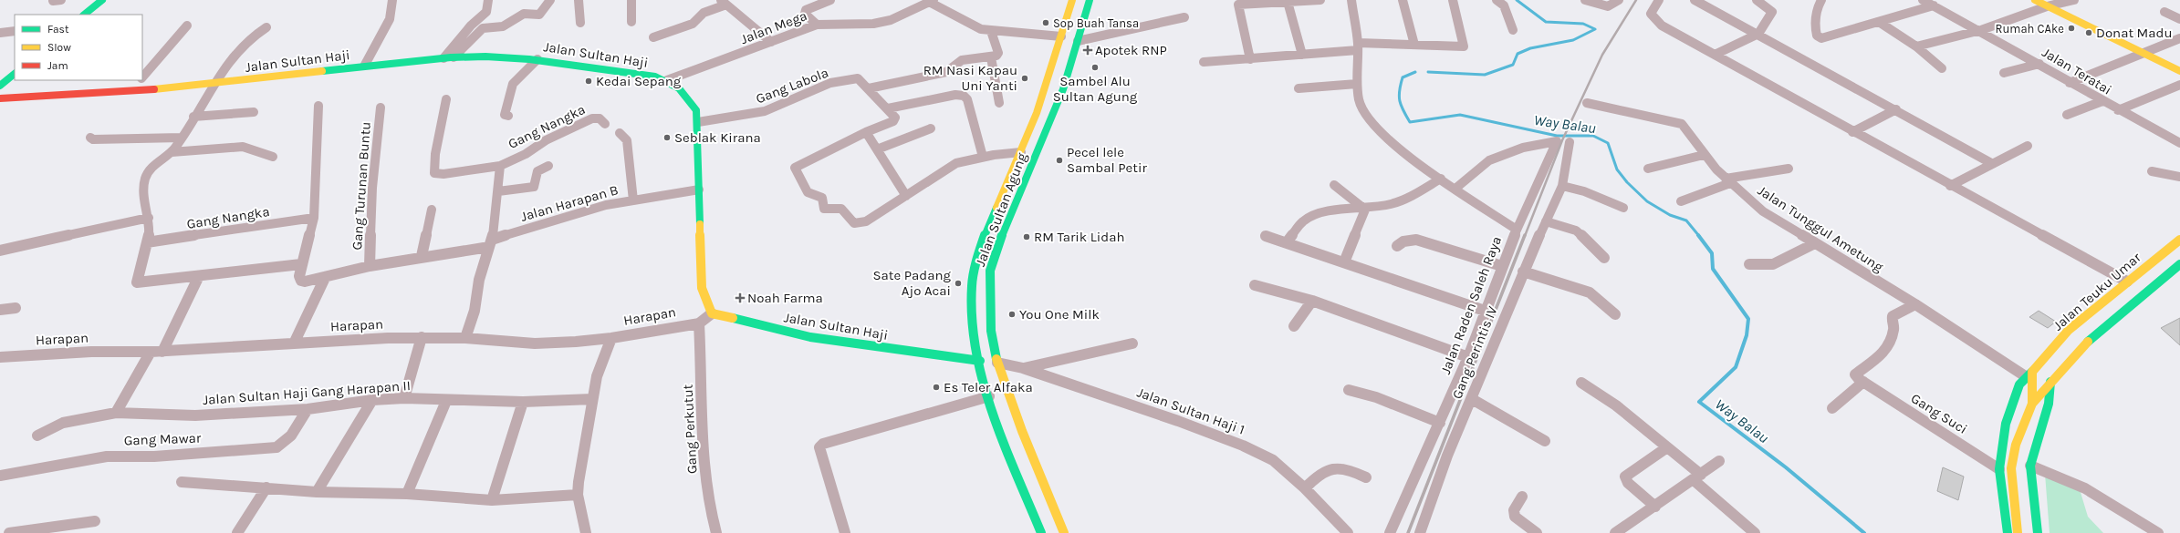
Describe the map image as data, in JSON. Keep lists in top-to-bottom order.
{
  "streets": {
    "main road": ["Jalan Sultan Haji", "Jalan Sultan Agung", "Jalan Teuku Umar"],
    "street": [
      "Jalan Mega",
      "Jalan Teratai",
      "Gang Labola",
      "Gang Nangka",
      "Gang Turunan Buntu",
      "Jalan Harapan B",
      "Jalan Tunggul Ametung",
      "Jalan Raden Saleh Raya",
      "Harapan",
      "Gang Perintis IV",
      "Jalan Sultan Haji Gang Harapan II",
      "Jalan Sultan Haji 1",
      "Gang Suci",
      "Gang Perkutut",
      "Gang Mawar"
    ]
  },
  "crossings": [
    ["Jalan Mega", "Jalan Sultan Haji"],
    ["Jalan Sultan Haji", "Gang Labola"],
    ["Jalan Sultan Haji", "Jalan Harapan B"],
    ["Jalan Sultan Haji", "Jalan Sultan Agung"],
    ["Jalan Sultan Haji", "Harapan"],
    ["Gang Nangka", "Jalan Harapan B"],
    ["Gang Nangka", "Harapan"],
    ["Jalan Sultan Agung", "Jalan Sultan Haji 1"],
    ["Jalan Tunggul Ametung", "Jalan Teuku Umar"],
    ["Jalan Teuku Umar", "Gang Suci"],
    ["Harapan", "Gang Perkutut"],
    ["Jalan Sultan Haji Gang Harapan II", "Gang Mawar"]
  ],
  "water": ["Way Balau"],
  "places": {
    "other": [
      "Sop Buah Tansa",
      "Rumah CAke",
      "Donat Madu",
      "Sambel Alu Sultan Agung",
      "RM Nasi Kapau Uni Yanti",
      "Kedai Sepang",
      "Seblak Kirana",
      "Pecel lele Sambal Petir",
      "RM Tarik Lidah",
      "Sate Padang Ajo Acai",
      "You One Milk",
      "Es Teler Alfaka"
    ],
    "health": ["Apotek RNP", "Noah Farma"]
  },
  "legend": ["Fast", "Slow", "Jam"]
}
